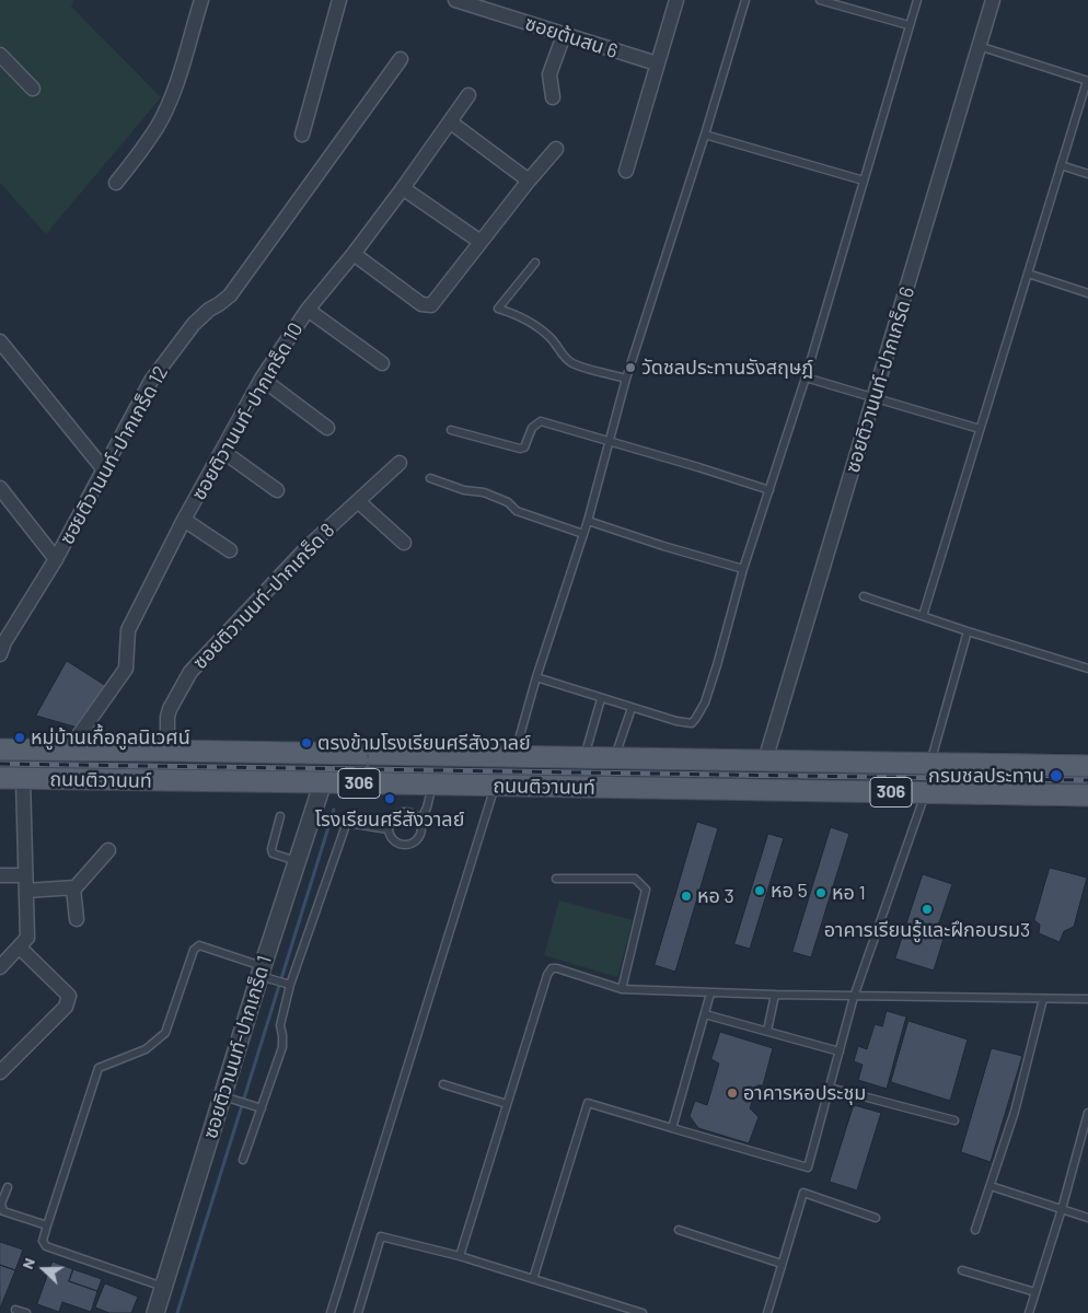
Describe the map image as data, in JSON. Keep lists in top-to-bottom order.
{
  "streets": {
    "main road": ["ถนนติวานนท์", "306"],
    "street": [
      "ซอยต้นสน 6",
      "ซอยติวานนท์-ปากเกร็ด 6",
      "ซอยติวานนท์-ปากเกร็ด 10",
      "ซฮยติวานนท์-ปากเกร็ด 12",
      "ซอยติวานนท์-ปากเกร็ด 8",
      "ซอยติวานนท์-ปากเกร็ด 1"
    ]
  },
  "crossings": [
    ["ซอยติวานนท์-ปากเกร็ด 6", "ถนนติวานนท์"],
    ["ซอยติวานนท์-ปากเกร็ด 10", "ถนนติวานนท์"],
    ["ซอยติวานนท์-ปากเกร็ด 8", "ถนนติวานนท์"],
    ["ถนนติวานนท์", "ซอยติวานนท์-ปากเกร็ด 1"]
  ],
  "places": [
    "วัดชลประทานรังสฤษฎ์",
    "หมู่บ้านเกื้อกูลนิเวศน์",
    "ตรงข้ามโรงเรียนศรีสังวาลย์",
    "กรมชลประทาน",
    "โรงเรียนศรีสังวาลย์",
    "หอ 5",
    "หอ 1",
    "หอ 3",
    "อาคารเรียนรู้และฝึกอบรม3",
    "อาคารหอประชุม"
  ],
  "north": "left"
}
